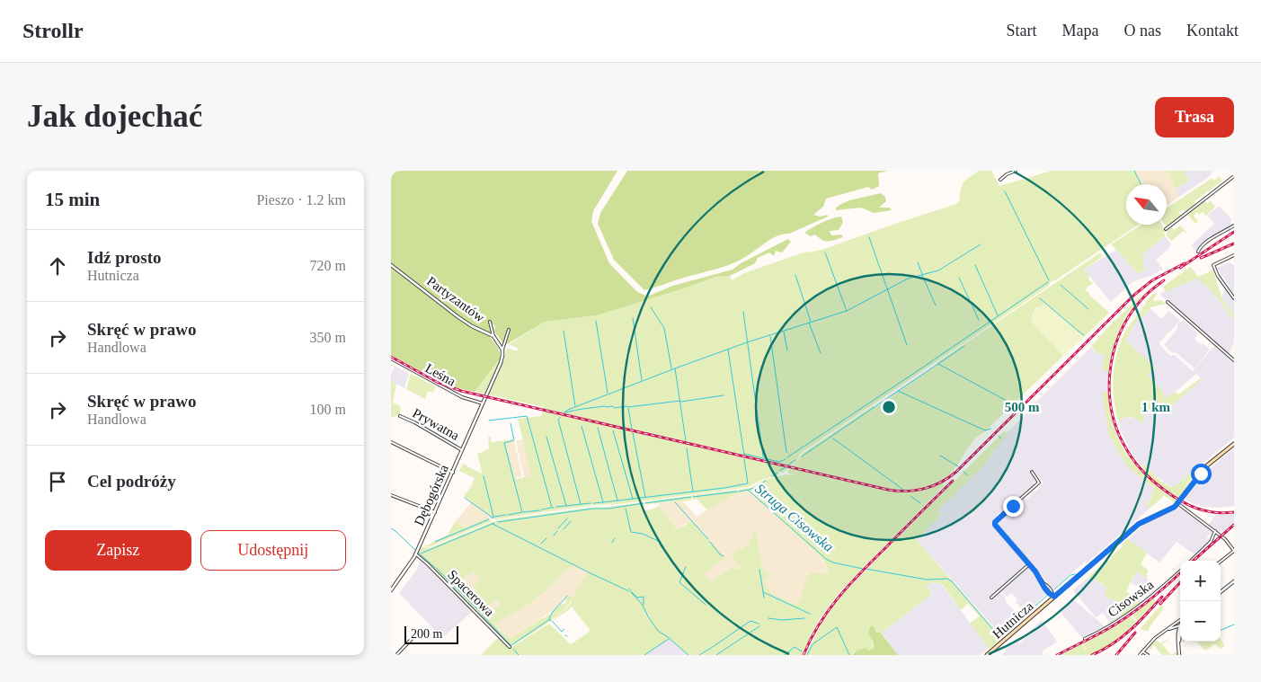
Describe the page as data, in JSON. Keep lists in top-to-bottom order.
{
  "streets": {
    "main road": ["Hutnicza"],
    "street": [
      "Partyzantów",
      "Leśna",
      "Prywatna",
      "Dębogórska",
      "Spacerowa",
      "Cisowska"
    ]
  },
  "crossings": [
    ["Leśna", "Dębogórska"],
    ["Prywatna", "Dębogórska"],
    ["Dębogórska", "Spacerowa"]
  ],
  "water": ["Struga Cisowska"],
  "scale_bar": "200 m",
  "north": "top left",
  "page": {
    "header": "Strollr",
    "nav": [
      "Start",
      "Mapa",
      "O nas",
      "Kontakt"
    ],
    "buttons": [
      "Trasa",
      ["Zapisz", "Udostępnij"]
    ],
    "title": "Jak dojechać",
    "heading": ["15 min", "Pieszo · 1.2 km"],
    "list": [
      ["Idź prosto", "Hutnicza", "720 m"],
      ["Skręć w prawo", "Handlowa", "350 m"],
      ["Skręć w prawo", "Handlowa", "100 m"],
      "Cel podróży"
    ],
    "map_buttons": ["+", "−"],
    "scale": "200 m"
  },
  "rings": ["500 m", "1 km"]
}
